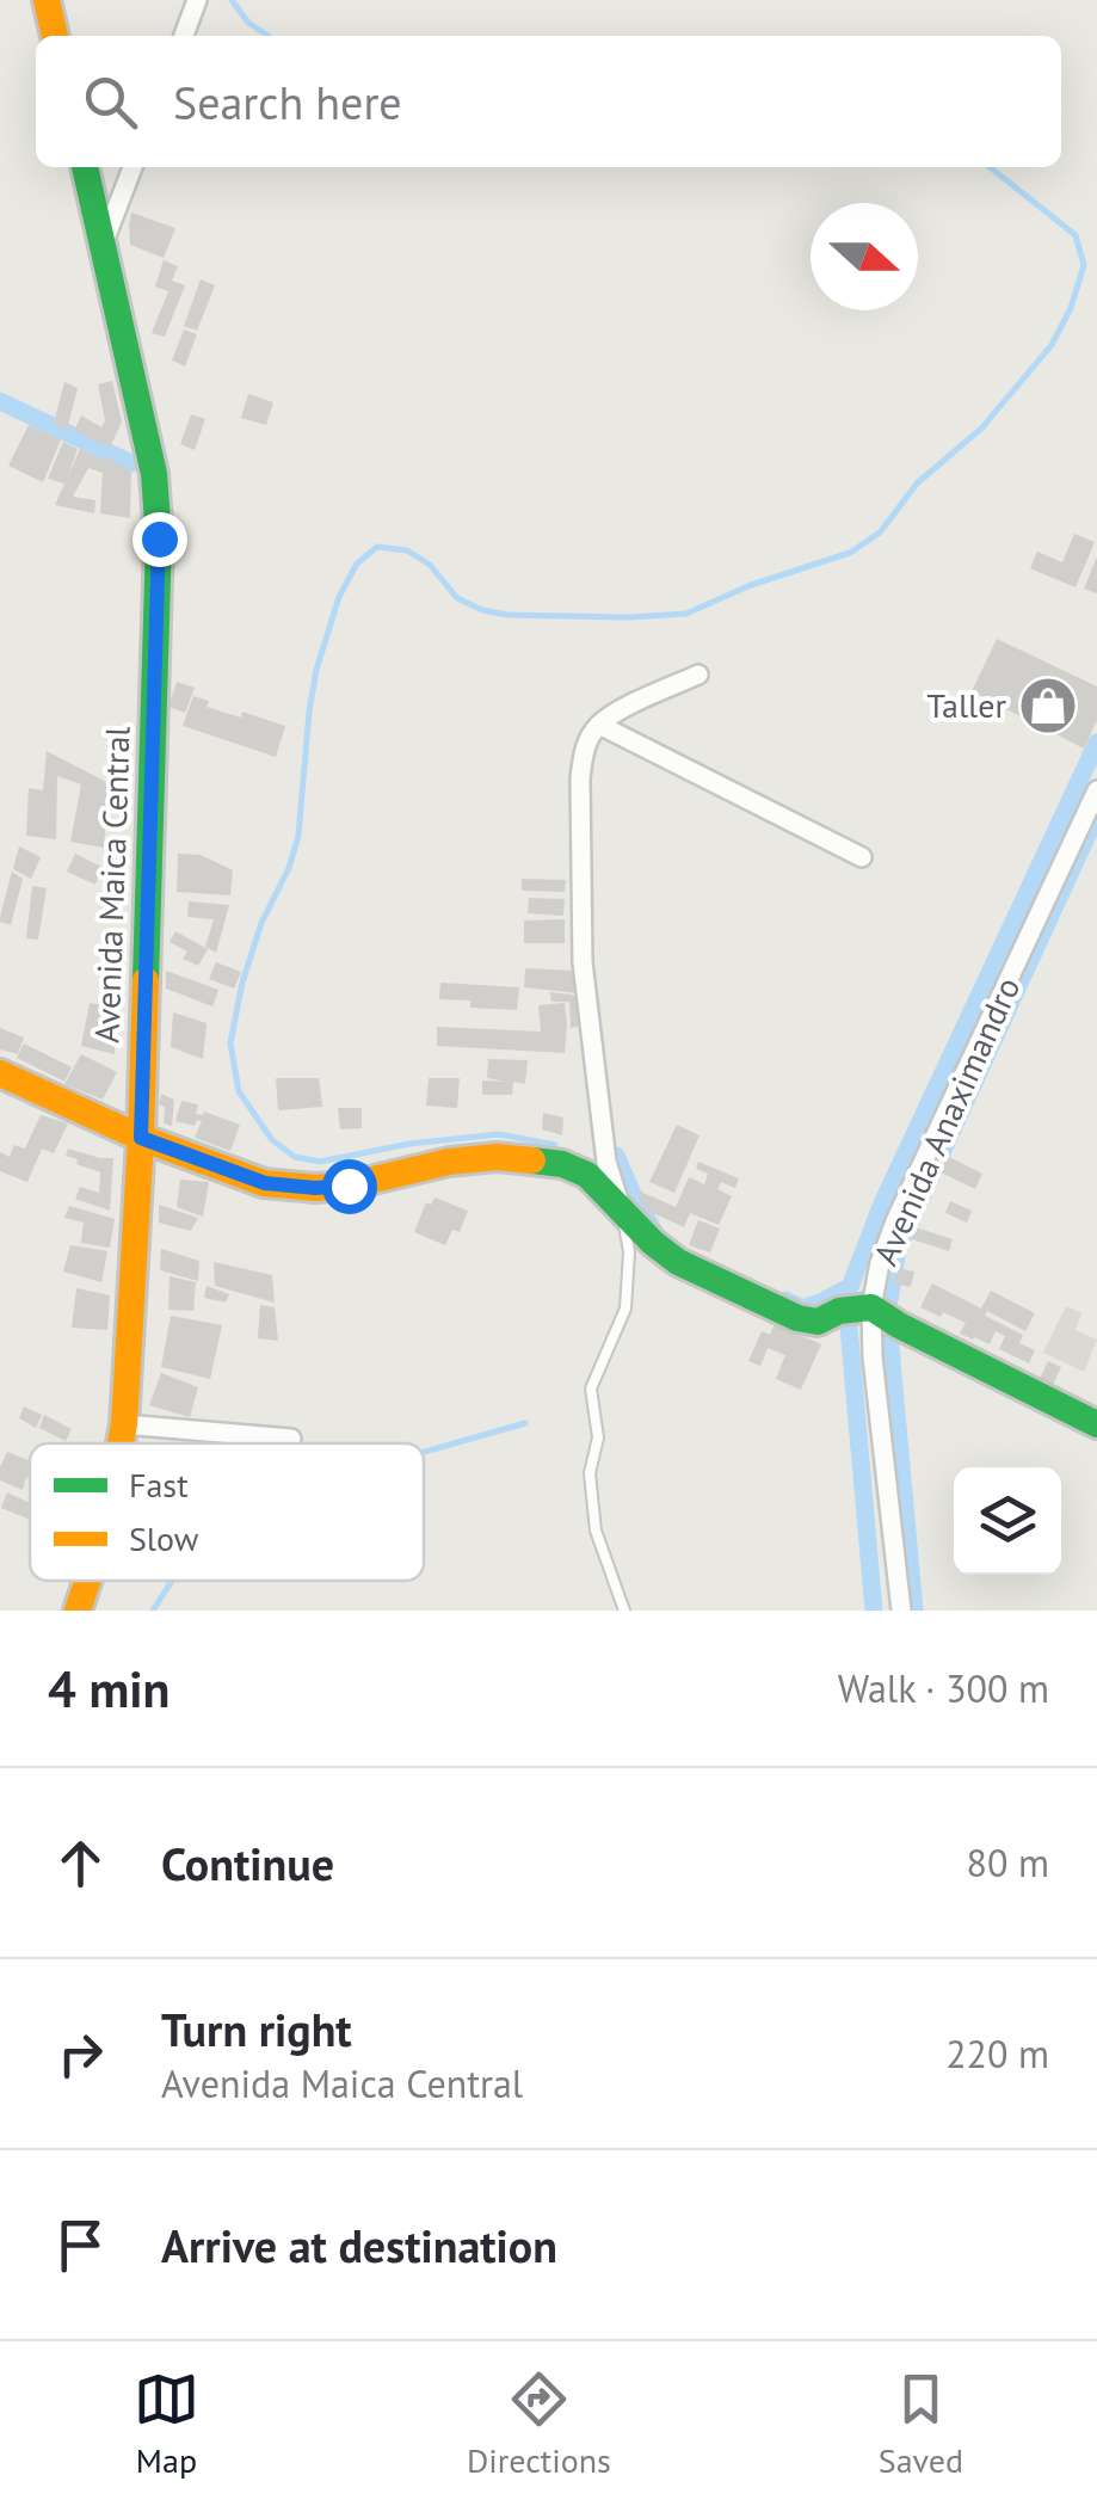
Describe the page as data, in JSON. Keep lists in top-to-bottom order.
{
  "streets": {
    "street": ["Avenida Maica Central", "Avenida Anaximandro"]
  },
  "places": {
    "shop": ["Taller"]
  },
  "legend": ["Fast", "Slow"],
  "north": "right",
  "page": {
    "search": "Search here",
    "heading": ["4 min", "Walk · 300 m"],
    "list": [
      ["Continue", "80 m"],
      ["Turn right", "Avenida Maica Central", "220 m"],
      "Arrive at destination"
    ],
    "nav": ["Map", "Directions", "Saved"]
  }
}
